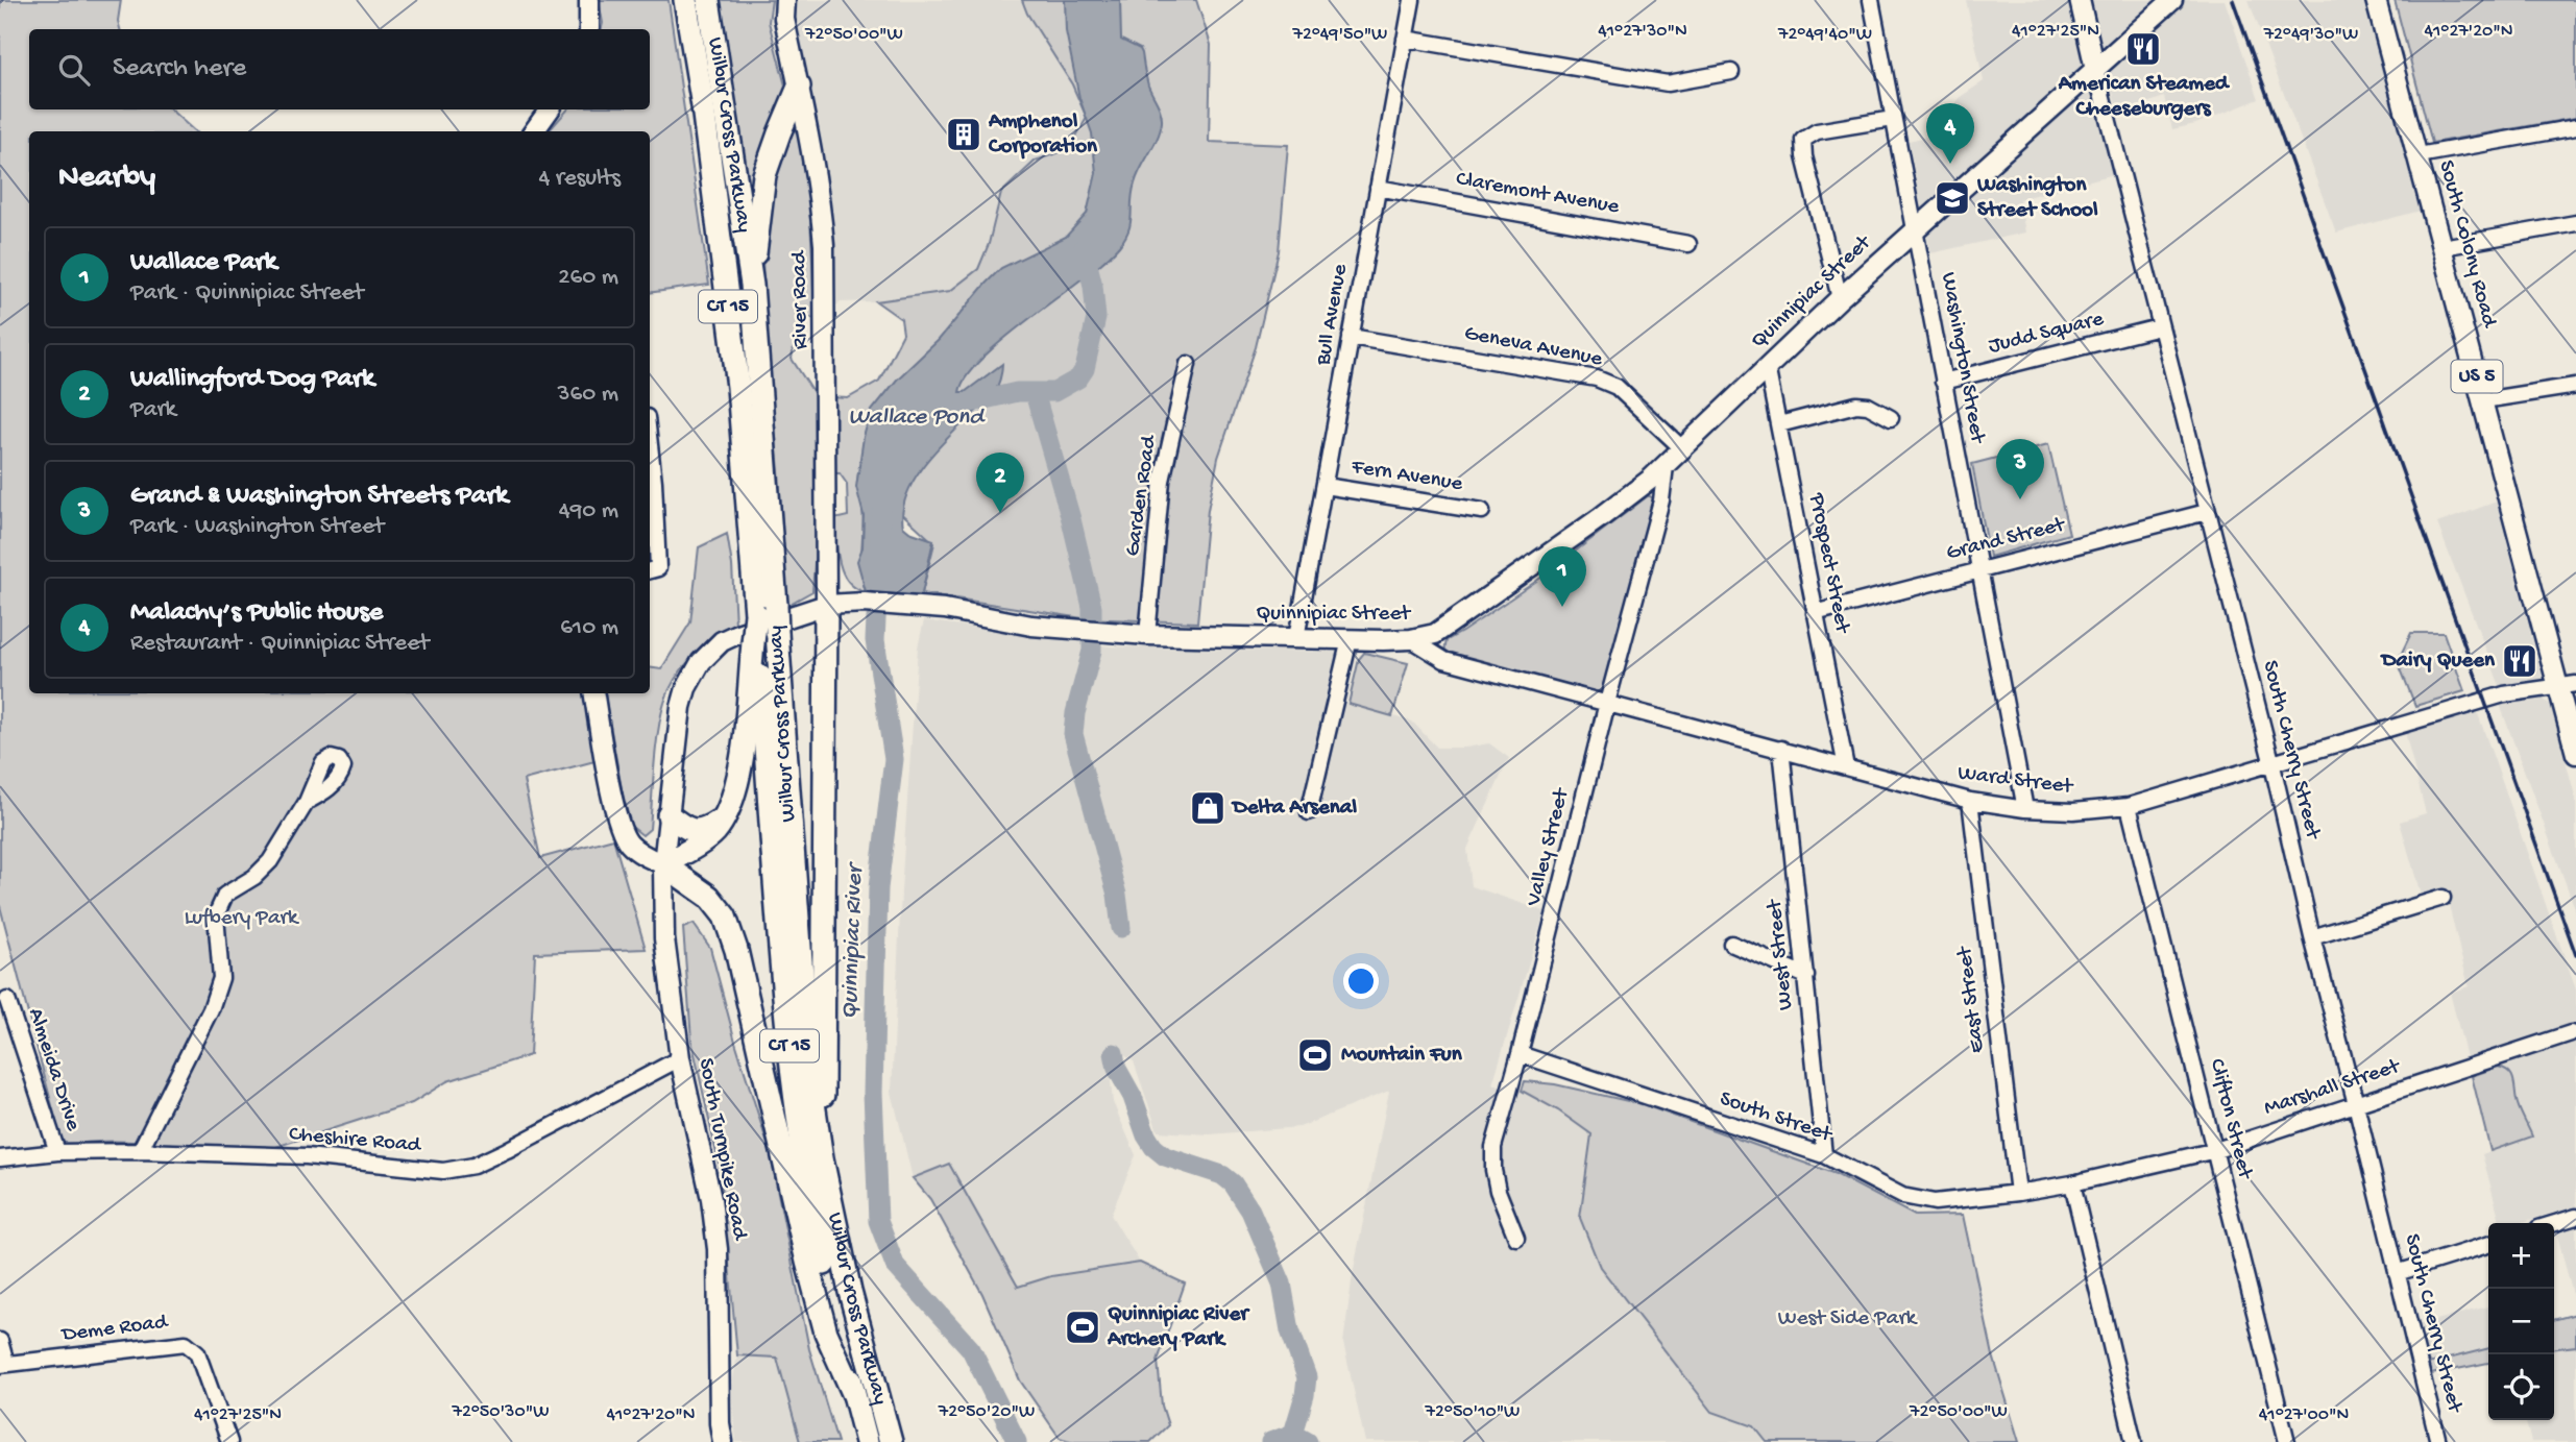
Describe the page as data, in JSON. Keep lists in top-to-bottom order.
{
  "streets": {
    "highway": ["Wilbur Cross Parkway", "CT 15"],
    "main road": [
      "South Colony Road",
      "Quinnipiac Street",
      "River Road",
      "US 5",
      "South Turnpike Road"
    ],
    "street": [
      "Claremont Avenue",
      "Bull Avenue",
      "Judd Square",
      "Geneva Avenue",
      "Washington Street",
      "Fern Avenue",
      "Garden Road",
      "Grand Street",
      "Prospect Street",
      "South Cherry Street",
      "Ward Street",
      "Valley Street",
      "West Street",
      "East Street",
      "Almeida Drive",
      "Marshall Street",
      "South Street",
      "Clifton Street",
      "Cheshire Road",
      "Deme Road"
    ]
  },
  "crossings": [
    ["Claremont Avenue", "Bull Avenue"],
    ["South Colony Road", "Ward Street"],
    ["Quinnipiac Street", "River Road"],
    ["Quinnipiac Street", "Bull Avenue"],
    ["Quinnipiac Street", "Geneva Avenue"],
    ["Quinnipiac Street", "Washington Street"],
    ["Quinnipiac Street", "Garden Road"],
    ["Quinnipiac Street", "Prospect Street"],
    ["Quinnipiac Street", "South Cherry Street"],
    ["Quinnipiac Street", "Ward Street"],
    ["Quinnipiac Street", "Valley Street"],
    ["Quinnipiac Street", "South Turnpike Road"],
    ["Bull Avenue", "Geneva Avenue"],
    ["Bull Avenue", "Fern Avenue"],
    ["Judd Square", "Washington Street"],
    ["Judd Square", "South Cherry Street"],
    ["Washington Street", "Grand Street"],
    ["Washington Street", "Ward Street"],
    ["Grand Street", "Prospect Street"],
    ["Grand Street", "South Cherry Street"],
    ["Prospect Street", "Ward Street"],
    ["South Cherry Street", "Ward Street"],
    ["South Cherry Street", "Marshall Street"],
    ["Ward Street", "Valley Street"],
    ["Ward Street", "West Street"],
    ["Ward Street", "East Street"],
    ["Ward Street", "Clifton Street"],
    ["Valley Street", "South Street"],
    ["West Street", "South Street"],
    ["East Street", "Marshall Street"],
    ["East Street", "South Street"],
    ["Almeida Drive", "Cheshire Road"],
    ["Marshall Street", "South Street"],
    ["Marshall Street", "Clifton Street"],
    ["Cheshire Road", "South Turnpike Road"]
  ],
  "water": ["Wallace Pond", "Quinnipiac River"],
  "parks": ["Lufbery Park", "West Side Park"],
  "places": {
    "restaurant": ["American Steamed Cheeseburgers", "Dairy Queen"],
    "building": ["Amphenol Corporation"],
    "school or university": ["Washington Street School"],
    "shop": ["Delta Arsenal"],
    "sports": ["Mountain Fun", "Quinnipiac River Archery Park"]
  },
  "page": {
    "search": "Search here",
    "pins": [
      "4",
      "3",
      "2",
      "1"
    ],
    "heading": ["Nearby", "4 results"],
    "list": [
      {
        "mark": "1",
        "name": "Wallace Park",
        "note": "Park · Quinnipiac Street",
        "value": "260 m"
      },
      {
        "mark": "2",
        "name": "Wallingford Dog Park",
        "note": "Park",
        "value": "360 m"
      },
      {
        "mark": "3",
        "name": "Grand & Washington Streets Park",
        "note": "Park · Washington Street",
        "value": "490 m"
      },
      {
        "mark": "4",
        "name": "Malachy’s Public House",
        "note": "Restaurant · Quinnipiac Street",
        "value": "610 m"
      }
    ],
    "map_buttons": ["+", "−"]
  },
  "coordinates": [
    "41°27'30\"N",
    "41°27'25\"N",
    "41°27'20\"N",
    "72°49'50\"W",
    "72°50'00\"W",
    "72°49'40\"W",
    "72°49'30\"W",
    "72°50'30\"W",
    "72°50'20\"W",
    "72°50'10\"W",
    "41°27'00\"N"
  ]
}
